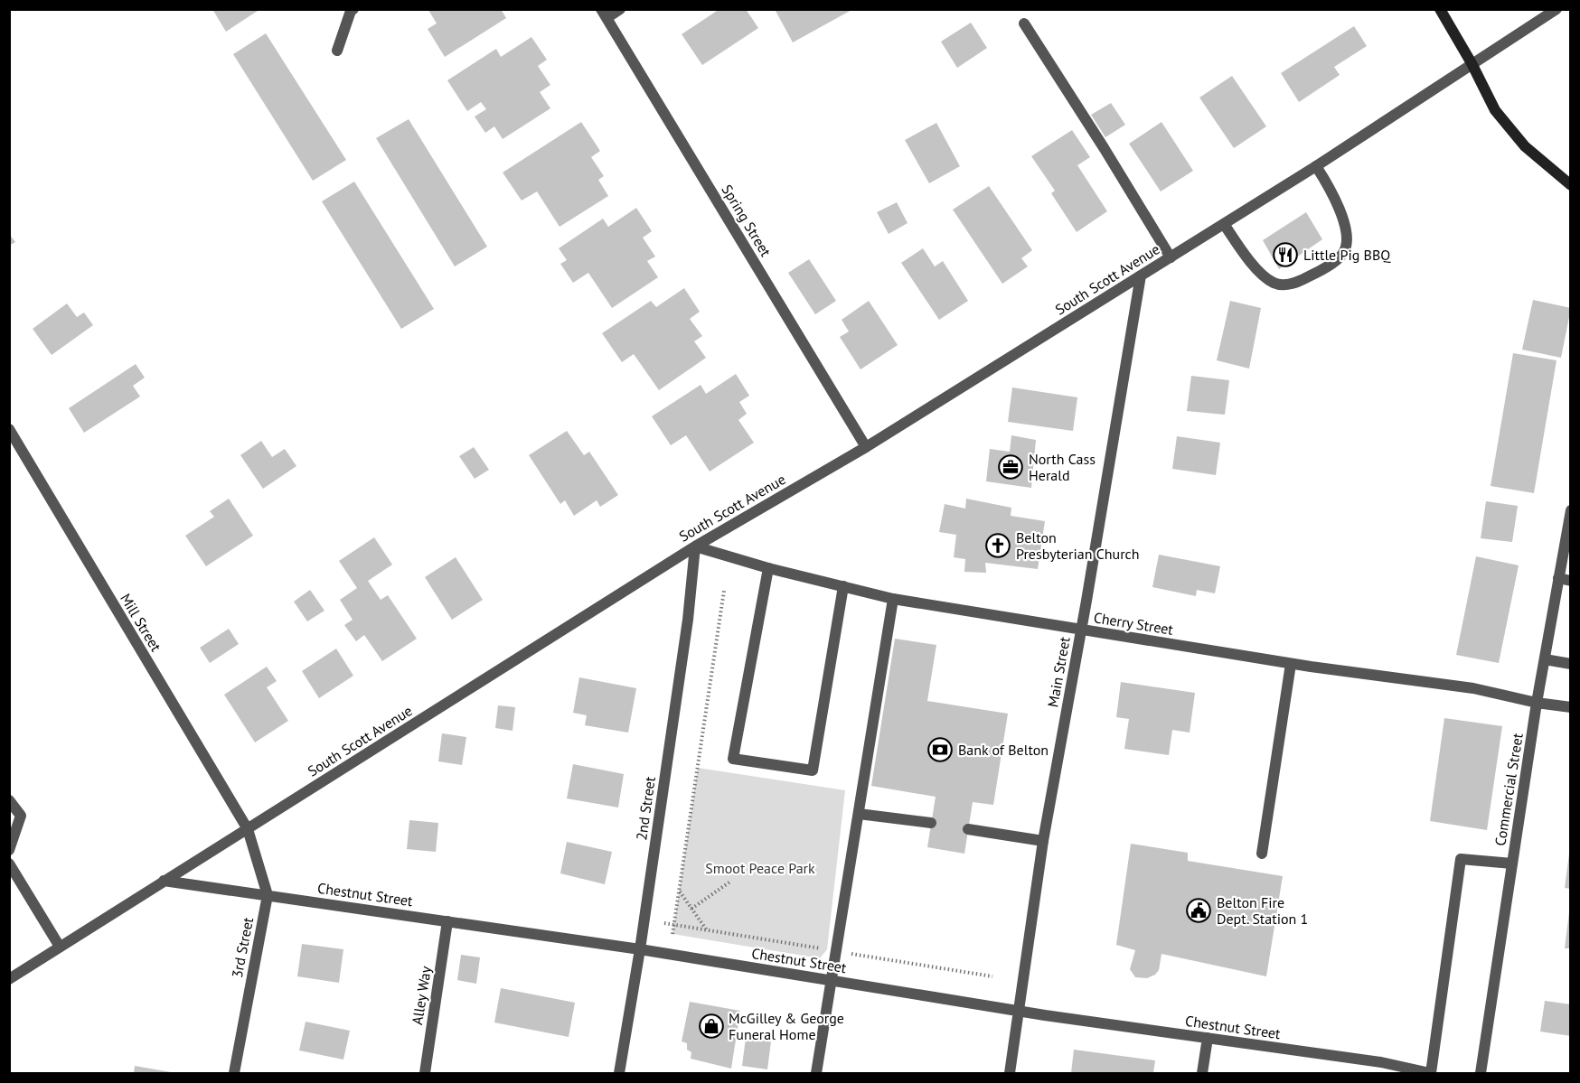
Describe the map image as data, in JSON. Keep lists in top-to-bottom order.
{
  "streets": {
    "street": [
      "Spring Street",
      "South Scott Avenue",
      "Mill Street",
      "Cherry Street",
      "Main Street",
      "Commercial Street",
      "2nd Street",
      "Chestnut Street",
      "3rd Street",
      "Alley Way"
    ]
  },
  "crossings": [
    ["Spring Street", "South Scott Avenue"],
    ["South Scott Avenue", "Mill Street"],
    ["South Scott Avenue", "Cherry Street"],
    ["South Scott Avenue", "Main Street"],
    ["South Scott Avenue", "2nd Street"],
    ["South Scott Avenue", "Chestnut Street"],
    ["South Scott Avenue", "3rd Street"],
    ["Mill Street", "3rd Street"],
    ["Cherry Street", "Main Street"],
    ["Cherry Street", "Commercial Street"],
    ["Cherry Street", "2nd Street"],
    ["Main Street", "Chestnut Street"],
    ["2nd Street", "Chestnut Street"],
    ["Chestnut Street", "3rd Street"],
    ["Chestnut Street", "Alley Way"]
  ],
  "parks": ["Smoot Peace Park"],
  "places": {
    "restaurant": ["Little Pig BBQ"],
    "office": ["North Cass Herald"],
    "church": ["Belton Presbyterian Church"],
    "bank": ["Bank of Belton"],
    "public building": ["Belton Fire Dept. Station 1"],
    "shop": ["McGilley & George Funeral Home"]
  }
}
